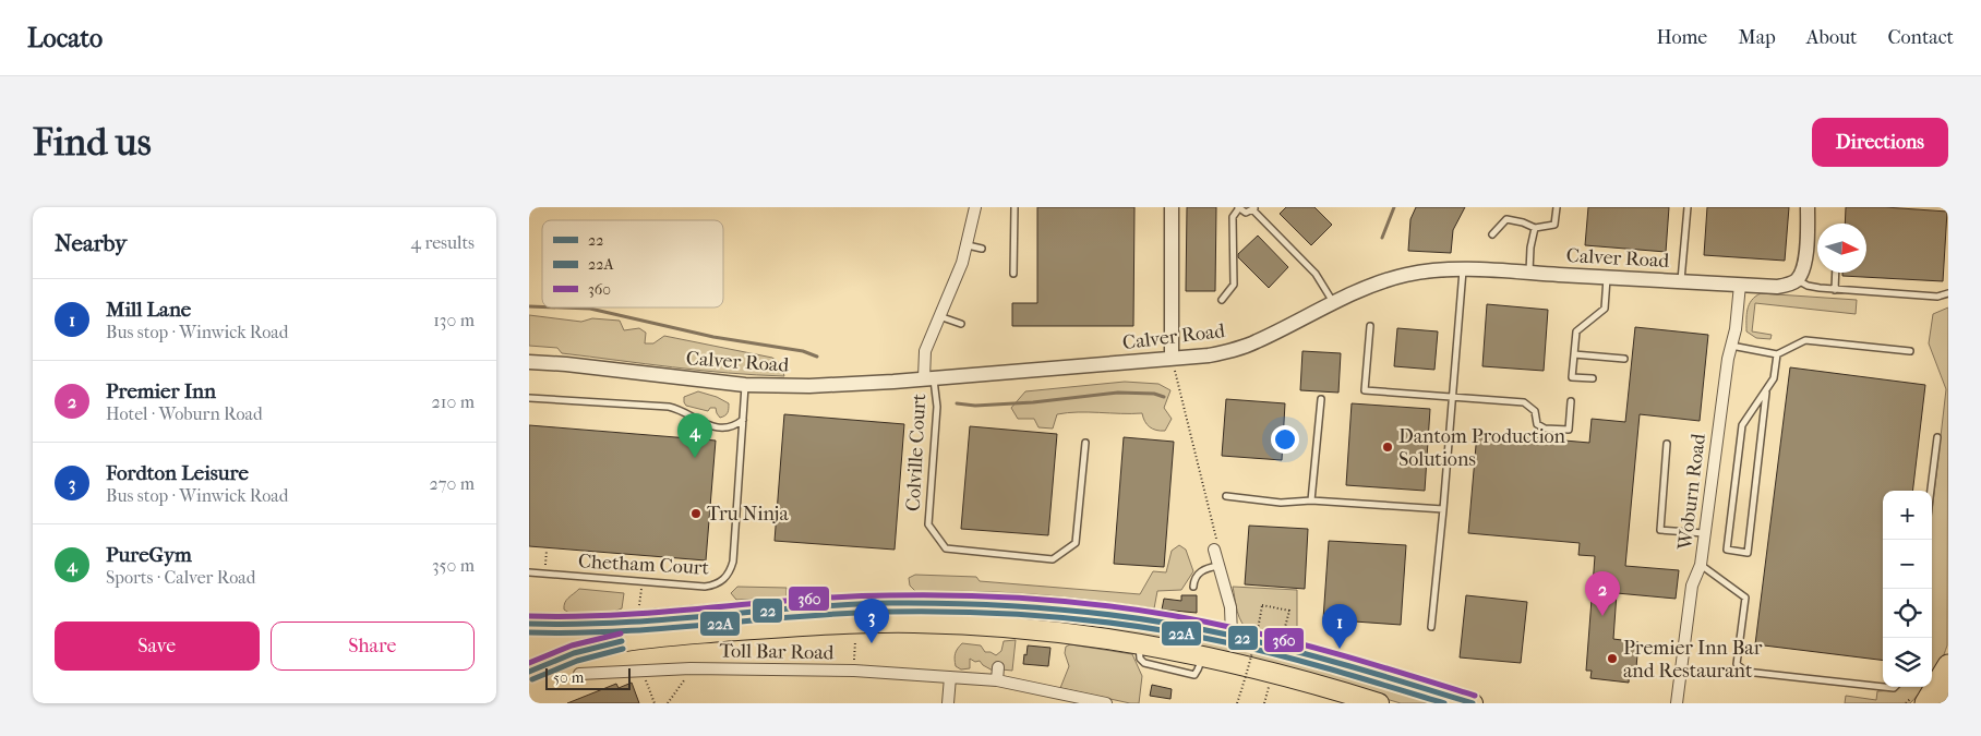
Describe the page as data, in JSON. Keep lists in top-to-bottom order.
{
  "streets": {
    "street": ["Calver Road", "Woburn Road", "Toll Bar Road"],
    "lane": ["Colville Court", "Chetham Court"]
  },
  "crossings": [
    ["Calver Road", "Colville Court"],
    ["Calver Road", "Woburn Road"],
    ["Calver Road", "Chetham Court"]
  ],
  "places": ["Dantom Production Solutions", "Tru Ninja", "Premier Inn Bar and Restaurant"],
  "lines": ["transit line 360", "transit line 22", "transit line 22A"],
  "legend": ["22", "22A", "360"],
  "scale_bar": "50 m",
  "north": "right",
  "page": {
    "header": "Locato",
    "nav": [
      "Home",
      "Map",
      "About",
      "Contact"
    ],
    "buttons": [
      "Directions",
      ["Save", "Share"]
    ],
    "title": "Find us",
    "heading": ["Nearby", "4 results"],
    "list": [
      {
        "mark": "1",
        "name": "Mill Lane",
        "note": "Bus stop · Winwick Road",
        "value": "130 m"
      },
      {
        "mark": "2",
        "name": "Premier Inn",
        "note": "Hotel · Woburn Road",
        "value": "210 m"
      },
      {
        "mark": "3",
        "name": "Fordton Leisure",
        "note": "Bus stop · Winwick Road",
        "value": "270 m"
      },
      {
        "mark": "4",
        "name": "PureGym",
        "note": "Sports · Calver Road",
        "value": "350 m"
      }
    ],
    "pins": [
      "4",
      "2",
      "3",
      "1"
    ],
    "map_buttons": ["+", "−"],
    "scale": "50 m"
  }
}
